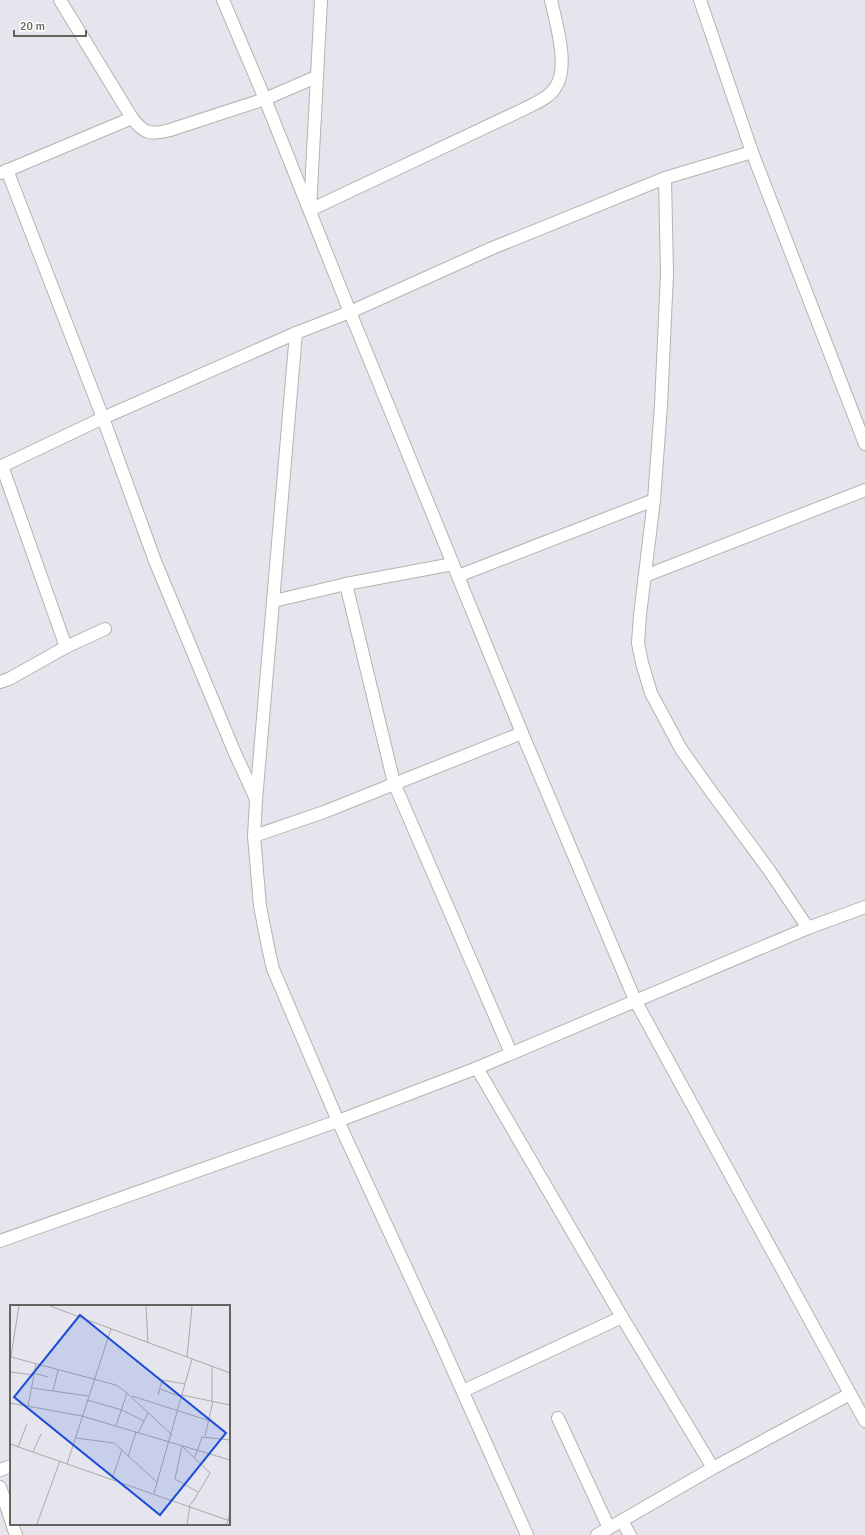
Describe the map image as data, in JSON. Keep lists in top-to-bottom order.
{
  "scale_bar": "20 m"
}
